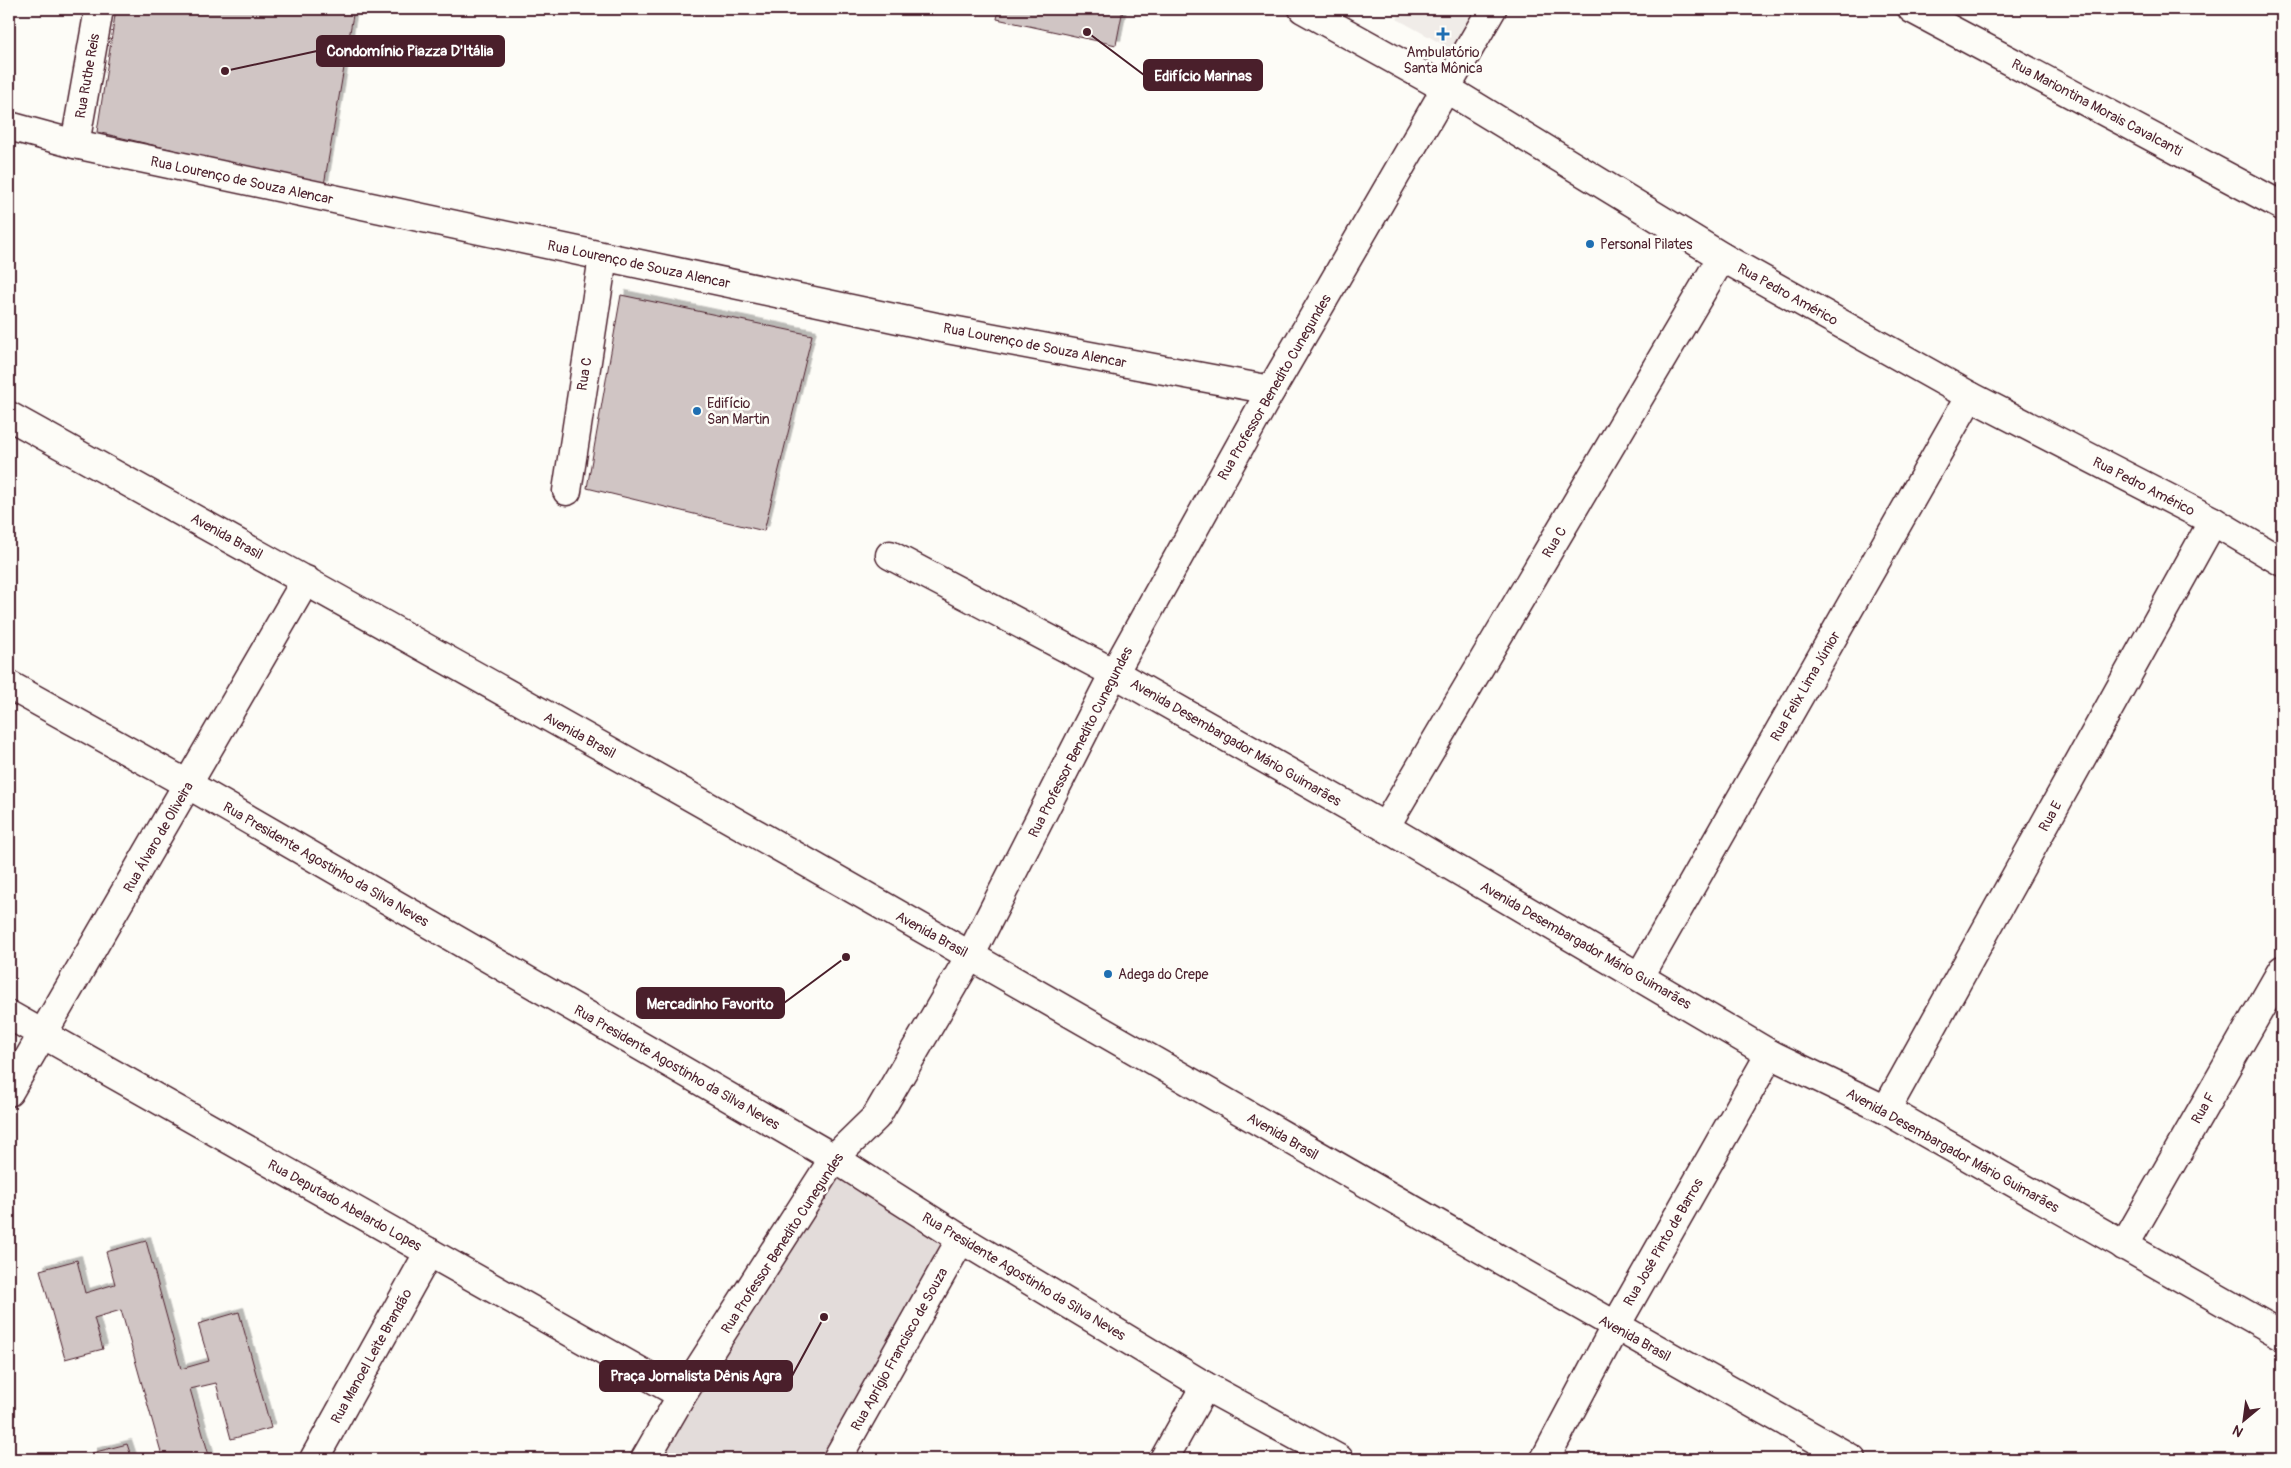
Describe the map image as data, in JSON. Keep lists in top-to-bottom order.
{
  "streets": {
    "street": [
      "Rua Ruthe Reis",
      "Rua Mariontina Morais Cavalcanti",
      "Rua Lourenço de Souza Alencar",
      "Rua Pedro Américo",
      "Rua C",
      "Rua Professor Benedito Cunegundes",
      "Avenida Brasil",
      "Rua Felix Lima Júnior",
      "Avenida Desembargador Mário Guimarães",
      "Rua E",
      "Rua Álvaro de Oliveira",
      "Rua Presidente Agostinho da Silva Neves",
      "Rua F",
      "Rua Deputado Abelardo Lopes",
      "Rua José Pinto de Barros",
      "Rua Aprígio Francisco de Souza",
      "Rua Manoel Leite Brandão"
    ]
  },
  "crossings": [
    ["Rua Ruthe Reis", "Rua Lourenço de Souza Alencar"],
    ["Rua Lourenço de Souza Alencar", "Rua C"],
    ["Rua Lourenço de Souza Alencar", "Rua Professor Benedito Cunegundes"],
    ["Rua Pedro Américo", "Rua C"],
    ["Rua Pedro Américo", "Rua Professor Benedito Cunegundes"],
    ["Rua Pedro Américo", "Rua Felix Lima Júnior"],
    ["Rua Pedro Américo", "Rua E"],
    ["Rua C", "Avenida Desembargador Mário Guimarães"],
    ["Rua Professor Benedito Cunegundes", "Avenida Brasil"],
    ["Rua Professor Benedito Cunegundes", "Avenida Desembargador Mário Guimarães"],
    ["Rua Professor Benedito Cunegundes", "Rua Presidente Agostinho da Silva Neves"],
    ["Rua Professor Benedito Cunegundes", "Rua Deputado Abelardo Lopes"],
    ["Avenida Brasil", "Rua Álvaro de Oliveira"],
    ["Avenida Brasil", "Rua José Pinto de Barros"],
    ["Rua Felix Lima Júnior", "Avenida Desembargador Mário Guimarães"],
    ["Avenida Desembargador Mário Guimarães", "Rua E"],
    ["Avenida Desembargador Mário Guimarães", "Rua F"],
    ["Avenida Desembargador Mário Guimarães", "Rua José Pinto de Barros"],
    ["Rua Álvaro de Oliveira", "Rua Presidente Agostinho da Silva Neves"],
    ["Rua Álvaro de Oliveira", "Rua Deputado Abelardo Lopes"],
    ["Rua Presidente Agostinho da Silva Neves", "Rua Aprígio Francisco de Souza"],
    ["Rua Deputado Abelardo Lopes", "Rua Manoel Leite Brandão"]
  ],
  "places": {
    "other": [
      "Edifício Marinas",
      "Condomínio Piazza D'Itália",
      "Personal Pilates",
      "Edifício San Martin",
      "Mercadinho Favorito",
      "Adega do Crepe",
      "Praça Jornalista Dênis Agra"
    ],
    "health": ["Ambulatório Santa Mônica"]
  },
  "north": "bottom left"
}
